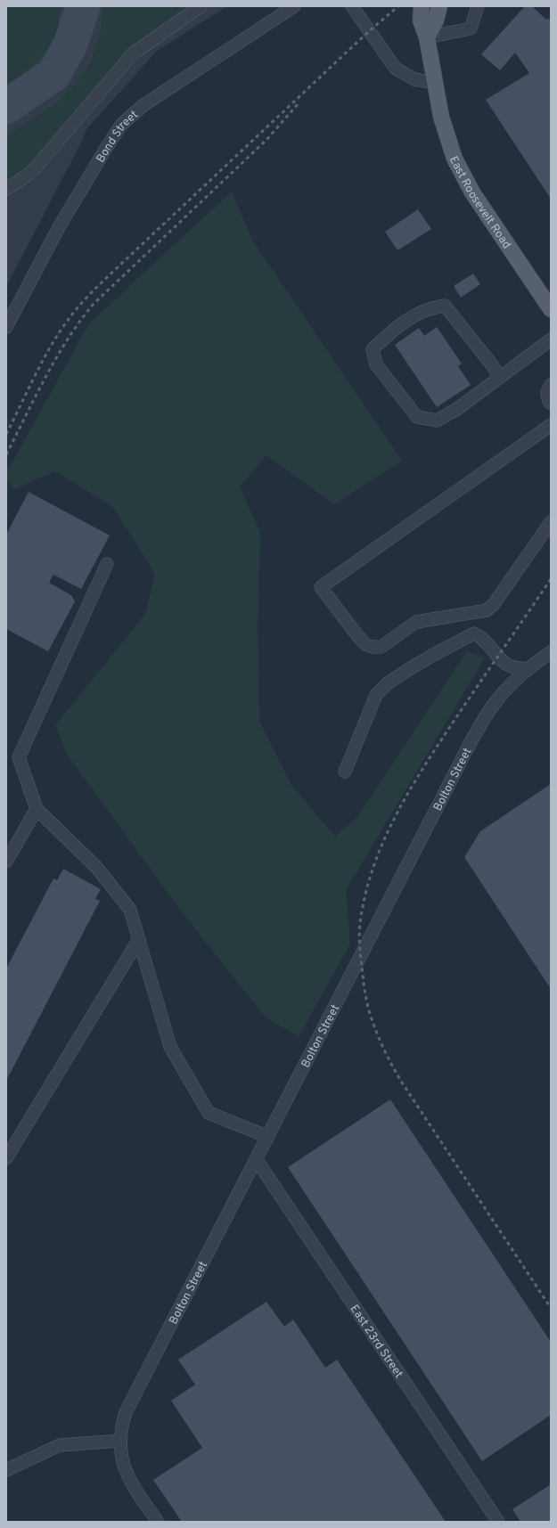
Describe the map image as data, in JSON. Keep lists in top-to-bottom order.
{
  "streets": {
    "main road": ["East Roosevelt Road"],
    "street": ["Bond Street", "Bolton Street", "East 23rd Street"]
  },
  "crossings": [
    ["Bolton Street", "East 23rd Street"]
  ]
}
